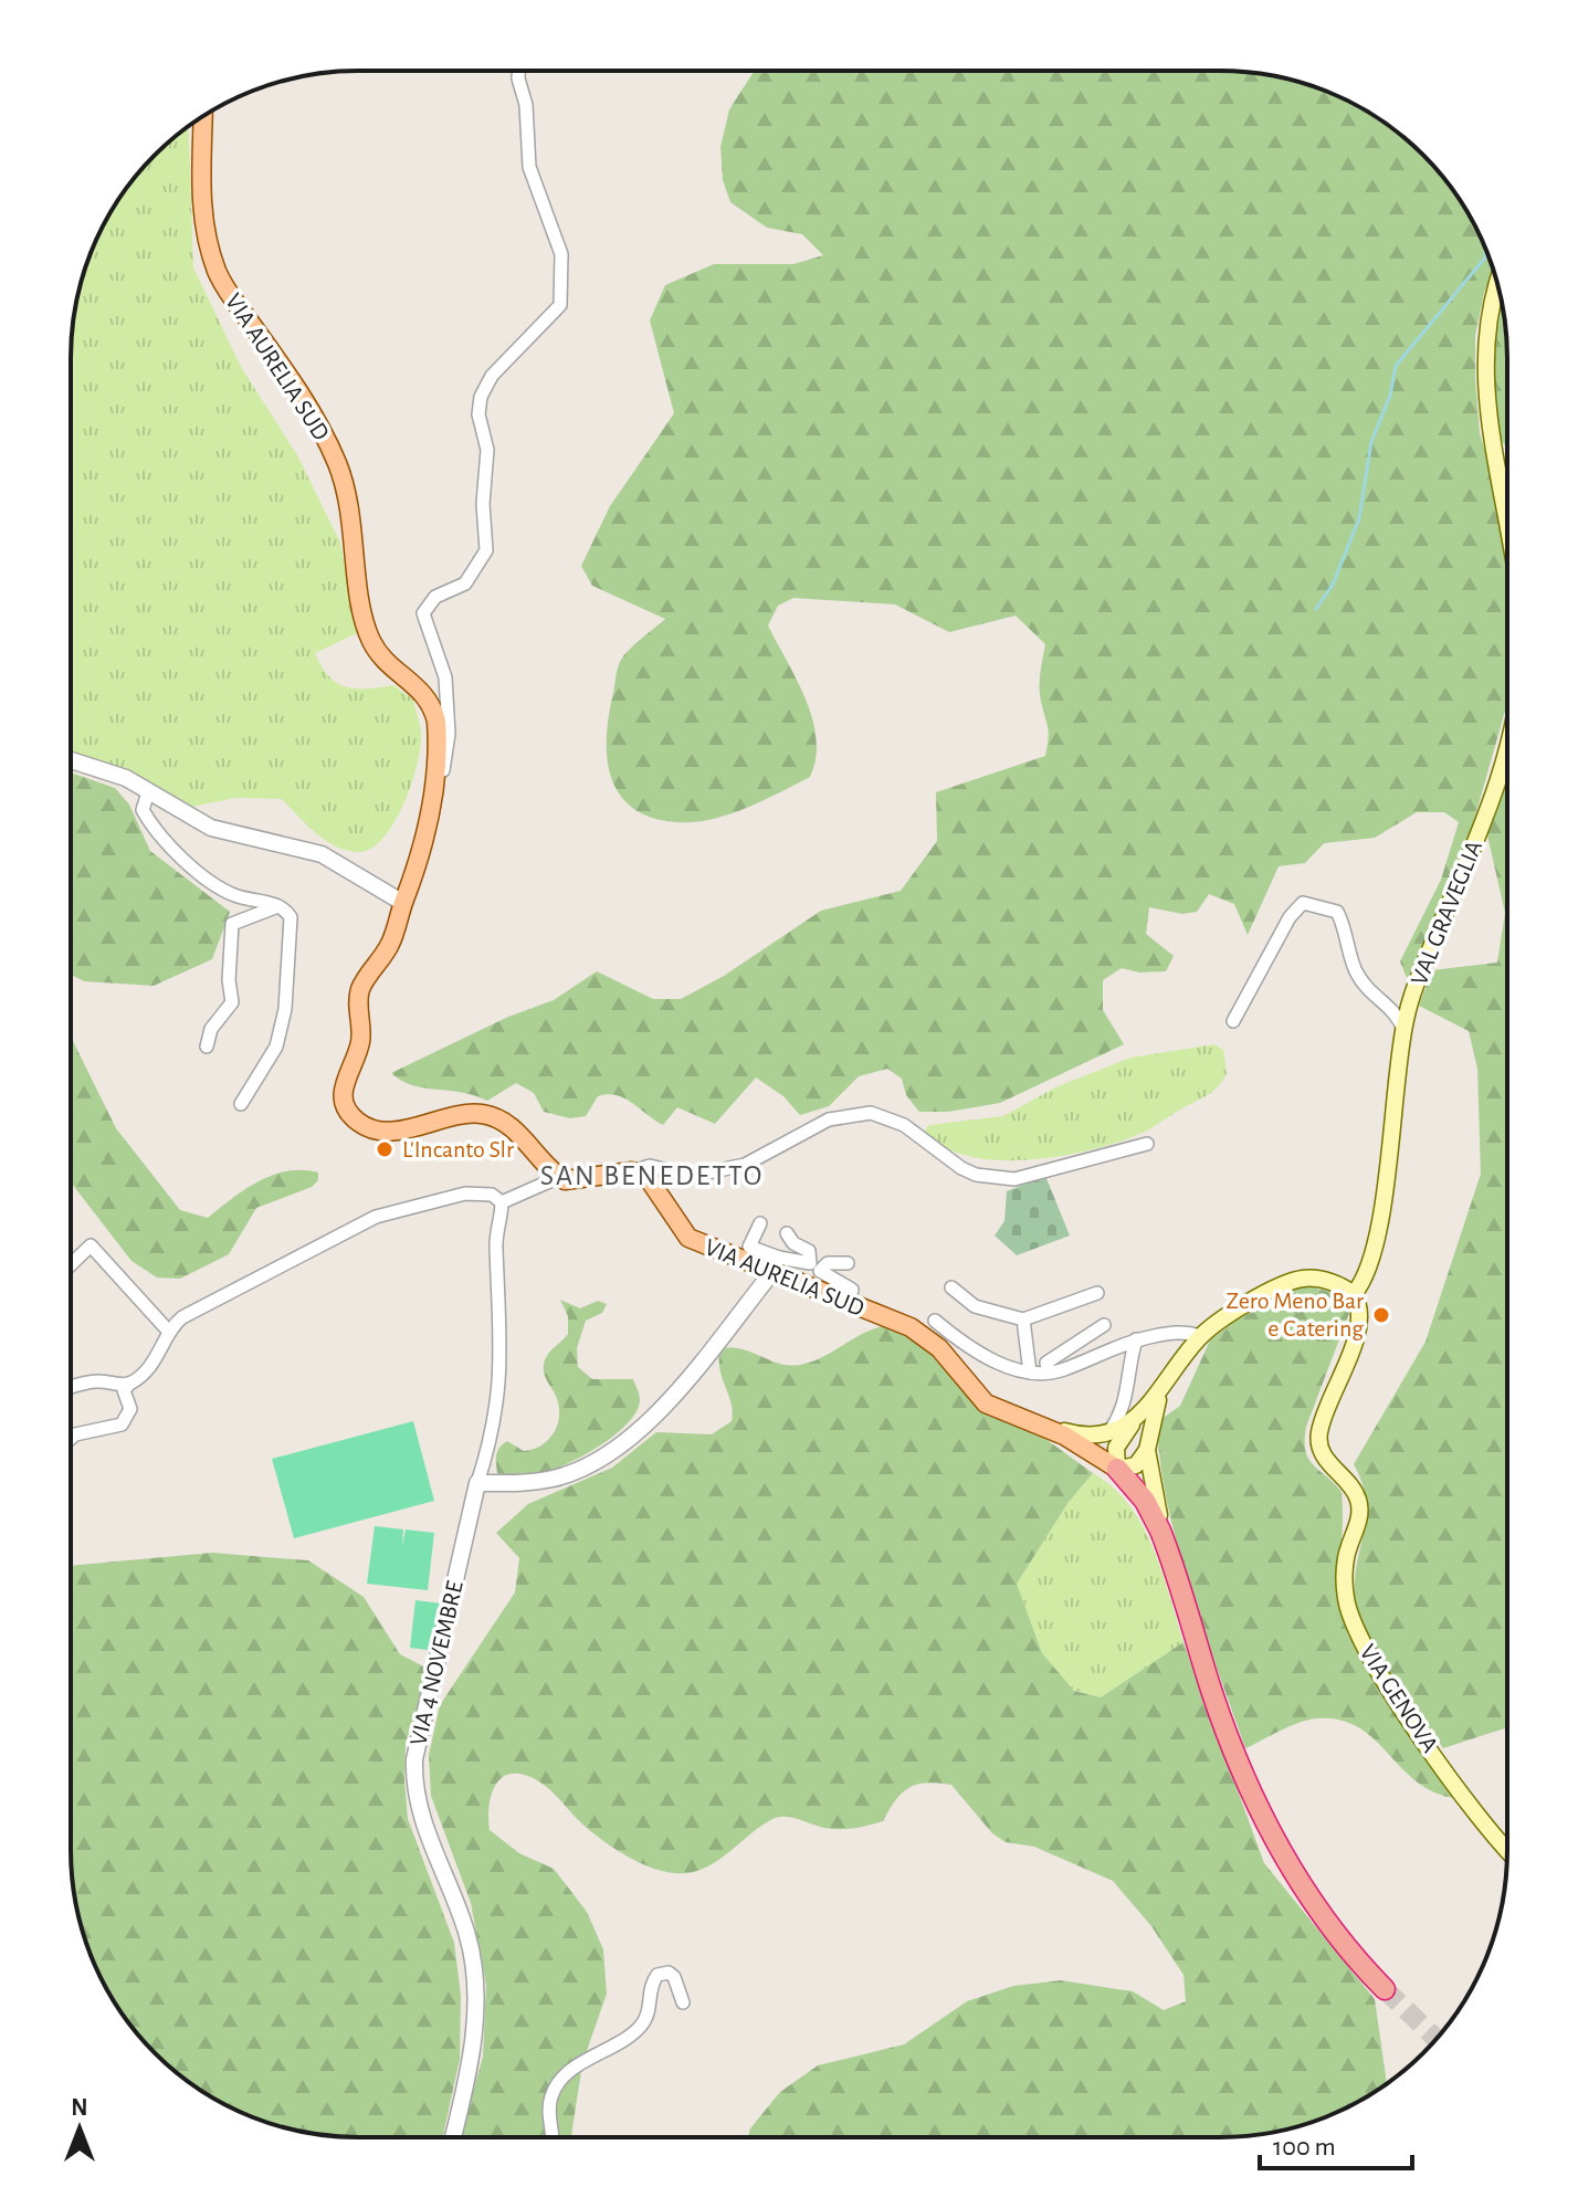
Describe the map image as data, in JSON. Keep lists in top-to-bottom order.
{
  "streets": {
    "main road": ["VIA AURELIA SUD", "VAL GRAVEGLIA", "VIA GENOVA"],
    "street": ["VIA 4 NOVEMBRE"]
  },
  "crossings": [
    ["VAL GRAVEGLIA", "VIA GENOVA"]
  ],
  "districts": ["SAN BENEDETTO"],
  "places": ["L'Incanto Slr", "Zero Meno Bar e Catering"],
  "scale_bar": "100 m",
  "north": "top"
}
